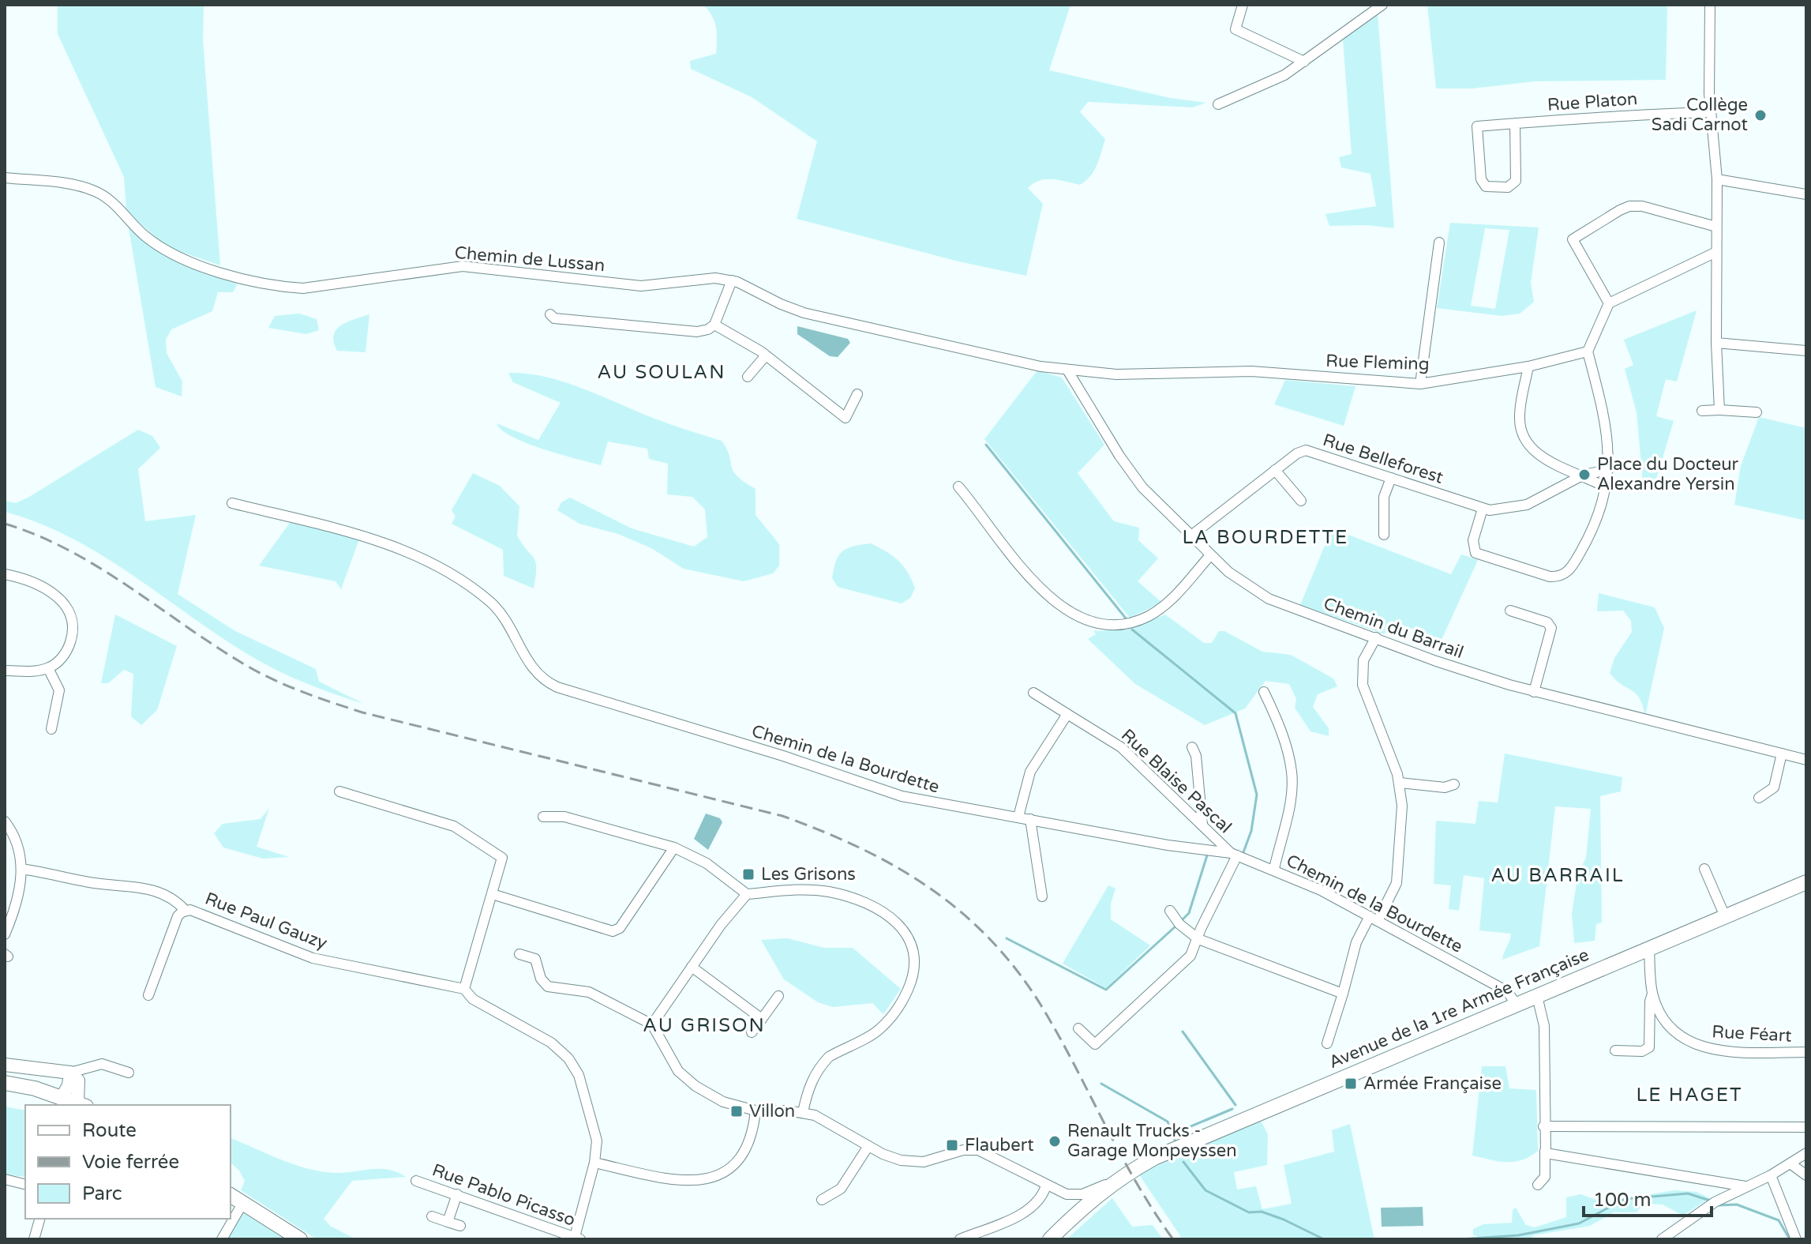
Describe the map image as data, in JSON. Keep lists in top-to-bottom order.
{
  "streets": {
    "main road": ["Avenue de la 1re Armée Française"],
    "street": [
      "Rue Platon",
      "Chemin de Lussan",
      "Rue Fleming",
      "Rue Belleforest",
      "Chemin du Barrail",
      "Chemin de la Bourdette",
      "Rue Blaise Pascal",
      "Rue Paul Gauzy",
      "Rue Féart",
      "Rue Pablo Picasso"
    ]
  },
  "crossings": [
    ["Chemin de Lussan", "Rue Fleming"],
    ["Chemin de Lussan", "Chemin du Barrail"],
    ["Rue Fleming", "Chemin du Barrail"],
    ["Rue Belleforest", "Chemin du Barrail"],
    ["Chemin de la Bourdette", "Rue Blaise Pascal"],
    ["Chemin de la Bourdette", "Avenue de la 1re Armée Française"],
    ["Avenue de la 1re Armée Française", "Rue Féart"]
  ],
  "districts": [
    "AU SOULAN",
    "LA BOURDETTE",
    "AU BARRAIL",
    "AU GRISON",
    "LE HAGET"
  ],
  "places": {
    "other": ["Collège Sadi Carnot", "Place du Docteur Alexandre Yersin", "Renault Trucks - Garage Monpeyssen"],
    "transit": [
      "Les Grisons",
      "Armée Française",
      "Villon",
      "Flaubert"
    ]
  },
  "legend": ["Route", "Voie ferrée", "Parc"],
  "scale_bar": "100 m"
}
